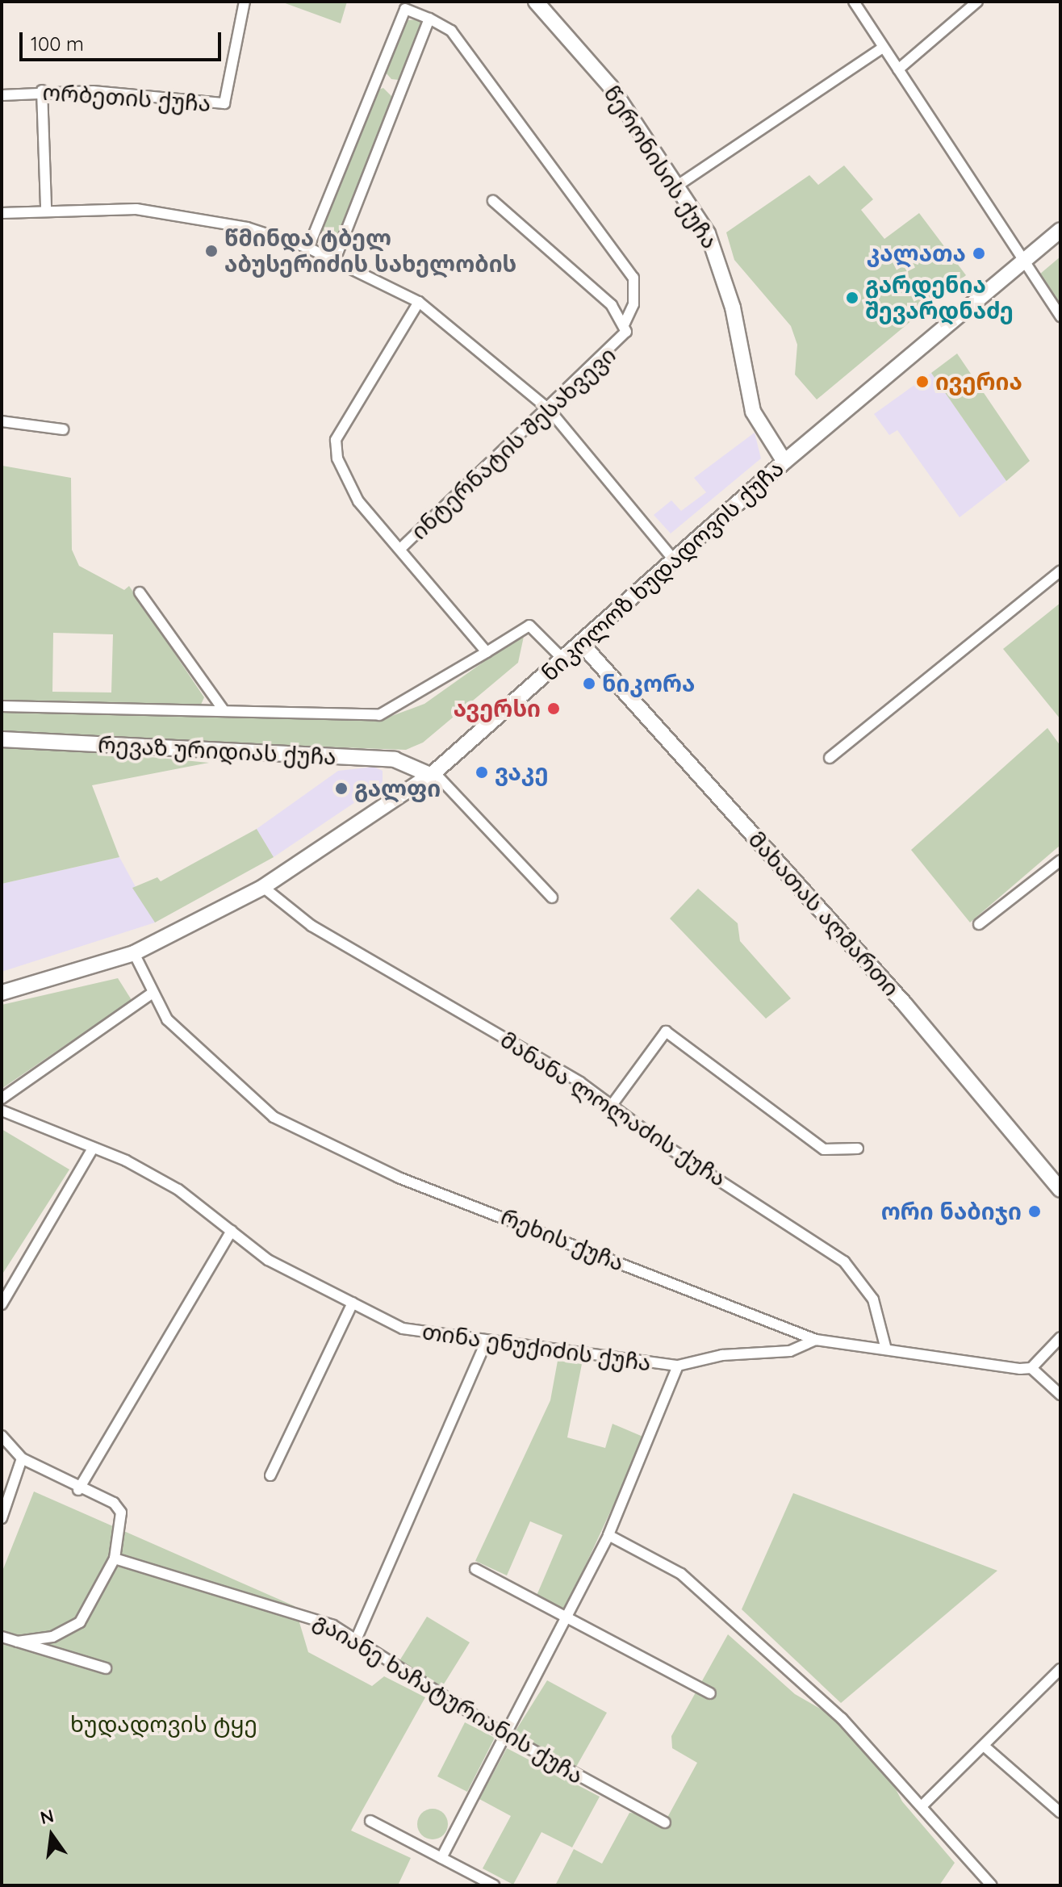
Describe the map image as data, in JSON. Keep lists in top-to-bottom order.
{
  "streets": {
    "main road": [
      "წერონისის ქუჩა",
      "ნიკოლოზ ხუდადოვის ქუჩა",
      "რევაზ ურიდიას ქუჩა",
      "მახათას აღმართი"
    ],
    "street": [
      "ორბეთის ქუჩა",
      "ინტერნატის შესახვევი",
      "მანანა ლოლაძის ქუჩა",
      "რეხის ქუჩა",
      "თინა ენუქიძის ქუჩა",
      "გაიანე ხაჩატურიანის ქუჩა"
    ]
  },
  "crossings": [
    ["წერონისის ქუჩა", "ნიკოლოზ ხუდადოვის ქუჩა"],
    ["ნიკოლოზ ხუდადოვის ქუჩა", "რევაზ ურიდიას ქუჩა"],
    ["ნიკოლოზ ხუდადოვის ქუჩა", "მახათას აღმართი"],
    ["ნიკოლოზ ხუდადოვის ქუჩა", "მანანა ლოლაძის ქუჩა"],
    ["ნიკოლოზ ხუდადოვის ქუჩა", "რეხის ქუჩა"],
    ["მანანა ლოლაძის ქუჩა", "რეხის ქუჩა"],
    ["რეხის ქუჩა", "თინა ენუქიძის ქუჩა"]
  ],
  "parks": ["ხუდადოვის ტყე"],
  "places": [
    "წმინდა ტბელ აბუსერიძის სახელობის",
    "კალათა",
    "გარდენია შევარდნაძე",
    "ივერია",
    "ნიკორა",
    "ავერსი",
    "ვაკე",
    "გალფი",
    "ორი ნაბიჯი"
  ],
  "scale_bar": "100 m",
  "north": "top"
}
